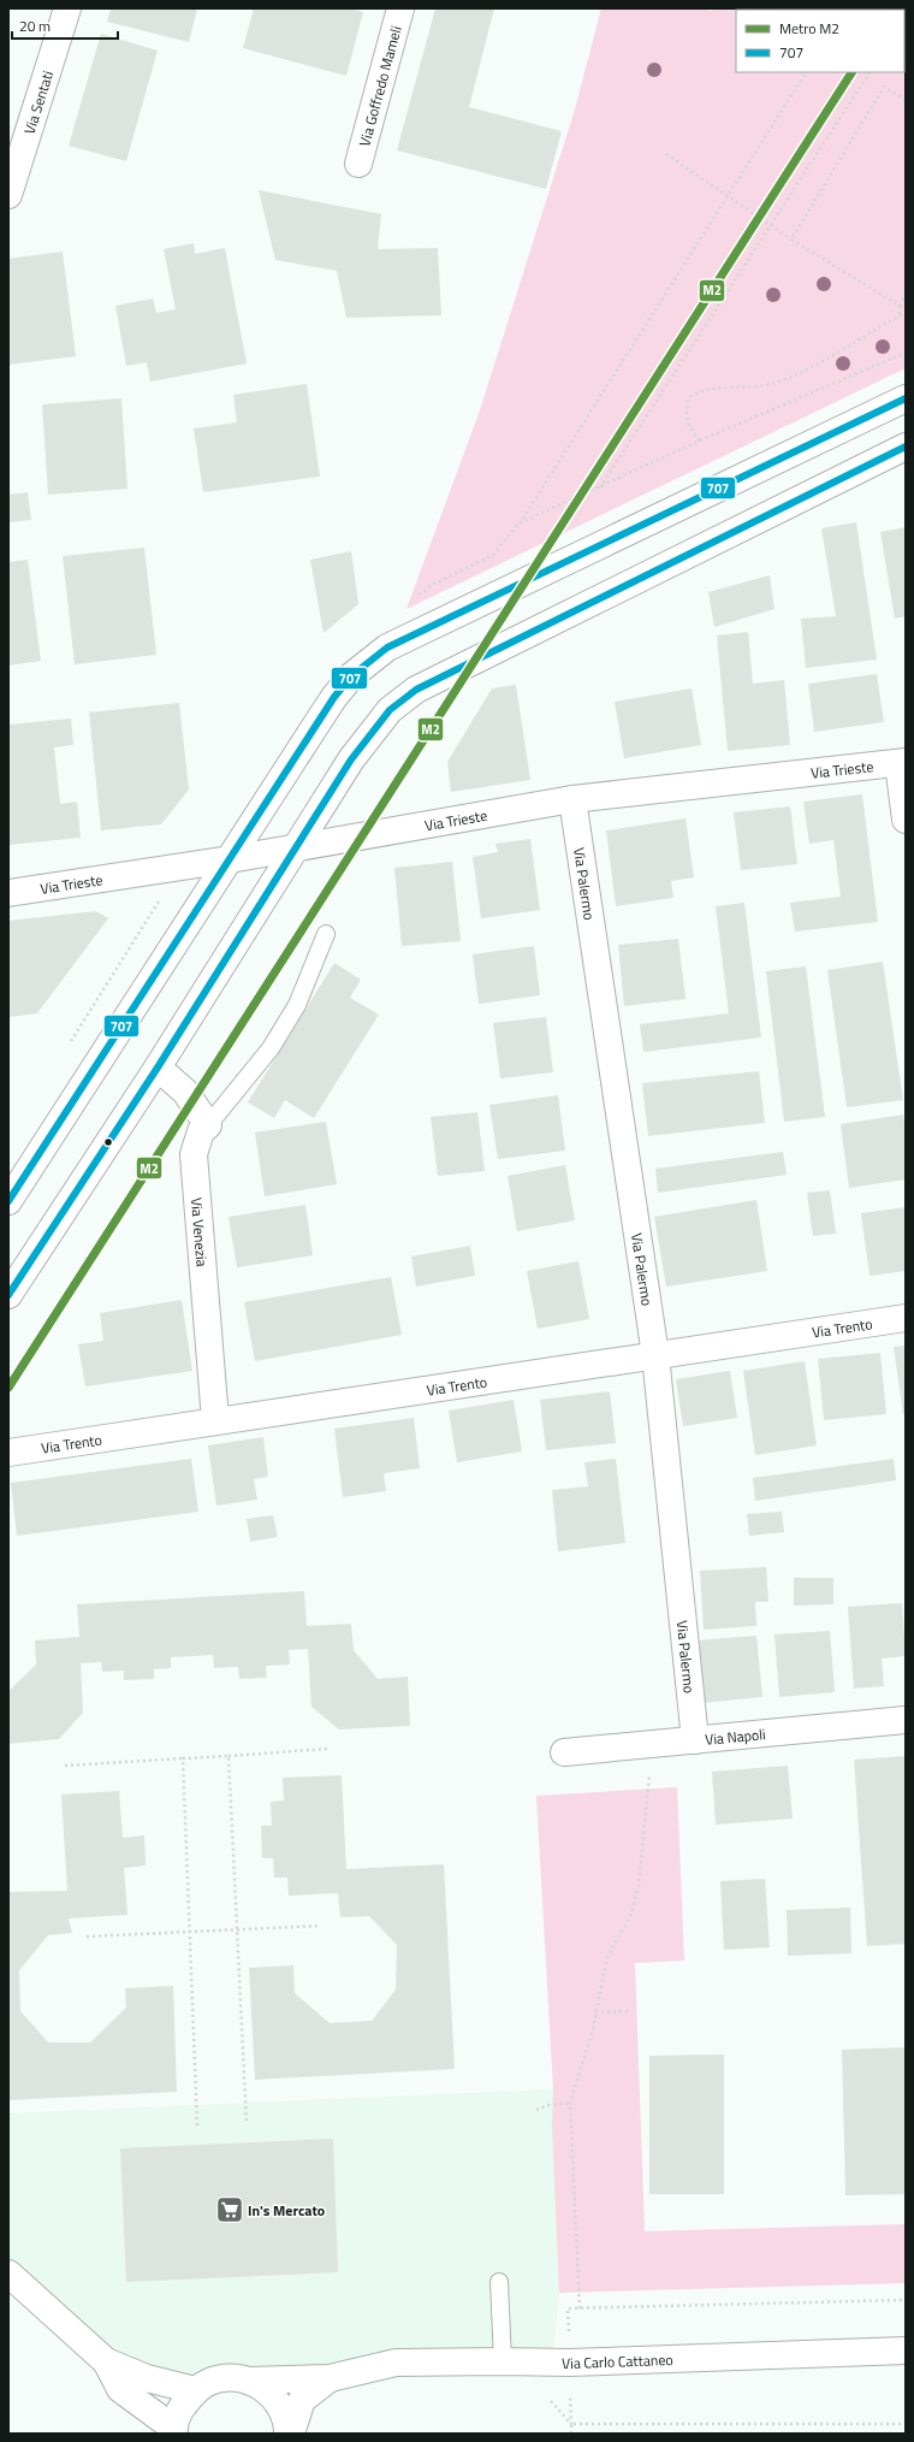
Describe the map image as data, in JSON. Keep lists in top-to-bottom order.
{
  "streets": {
    "street": [
      "Via Goffredo Mameli",
      "Via Sentati",
      "Via Trieste",
      "Via Palermo",
      "Via Venezia",
      "Via Trento",
      "Via Napoli",
      "Via Carlo Cattaneo"
    ]
  },
  "crossings": [
    ["Via Trieste", "Via Palermo"],
    ["Via Palermo", "Via Trento"],
    ["Via Palermo", "Via Napoli"],
    ["Via Venezia", "Via Trento"]
  ],
  "places": {
    "supermarket": ["In's Mercato"]
  },
  "lines": ["metro line M2", "transit line 707"],
  "legend": ["Metro M2", "707"],
  "scale_bar": "20 m"
}
